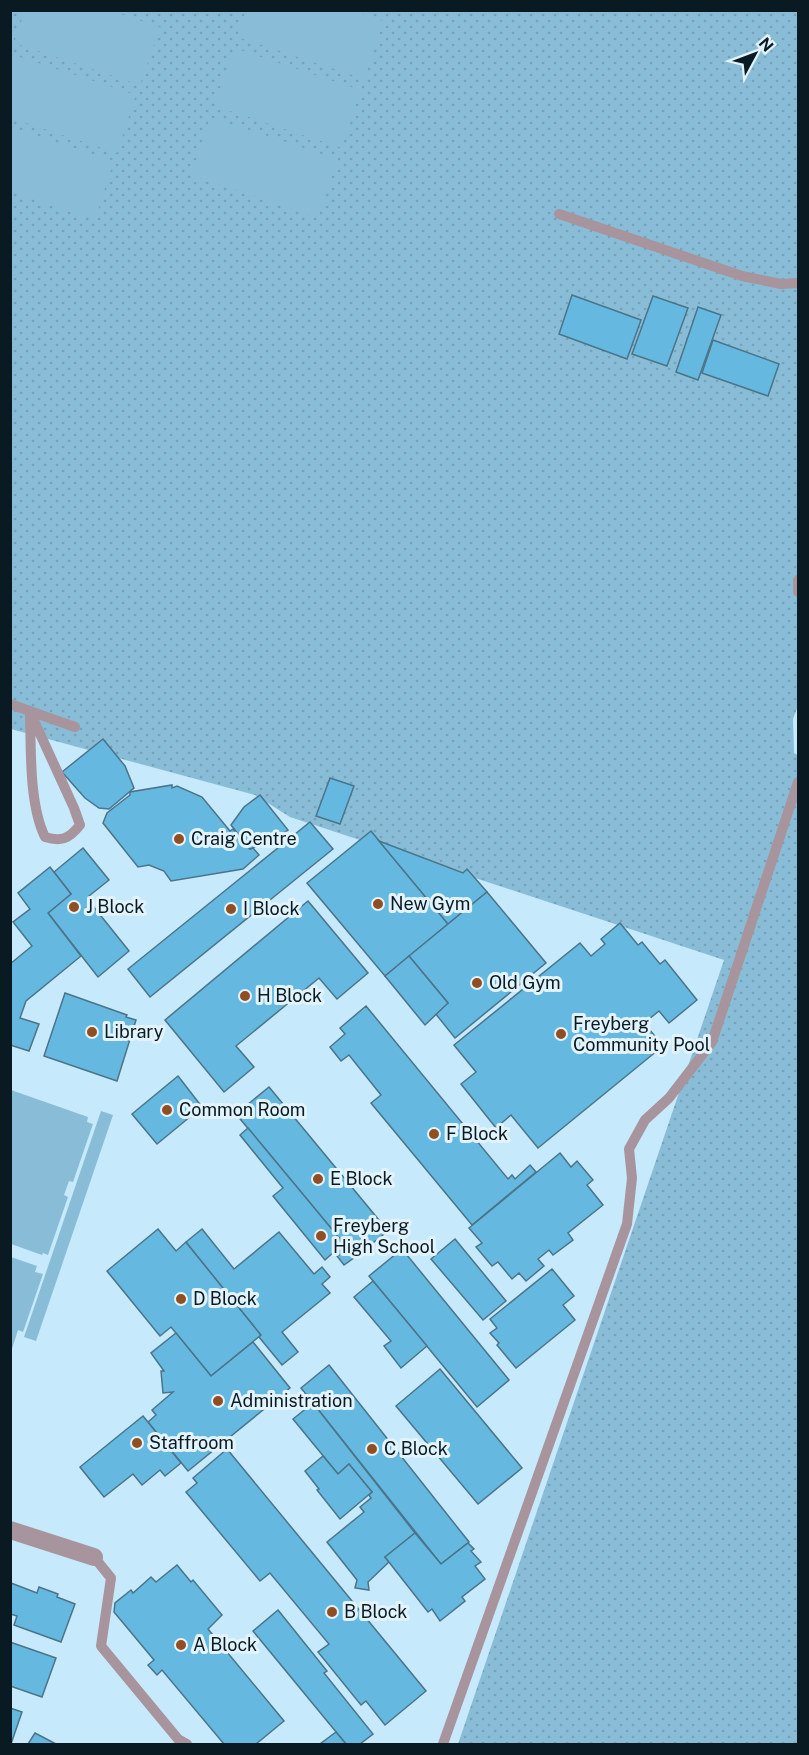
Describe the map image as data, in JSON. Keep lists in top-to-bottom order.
{
  "places": [
    "Craig Centre",
    "New Gym",
    "J Block",
    "I Block",
    "Old Gym",
    "H Block",
    "Library",
    "Freyberg Community Pool",
    "Common Room",
    "F Block",
    "E Block",
    "Freyberg High School",
    "D Block",
    "Administration",
    "Staffroom",
    "C Block",
    "B Block",
    "A Block"
  ],
  "north": "top right"
}
